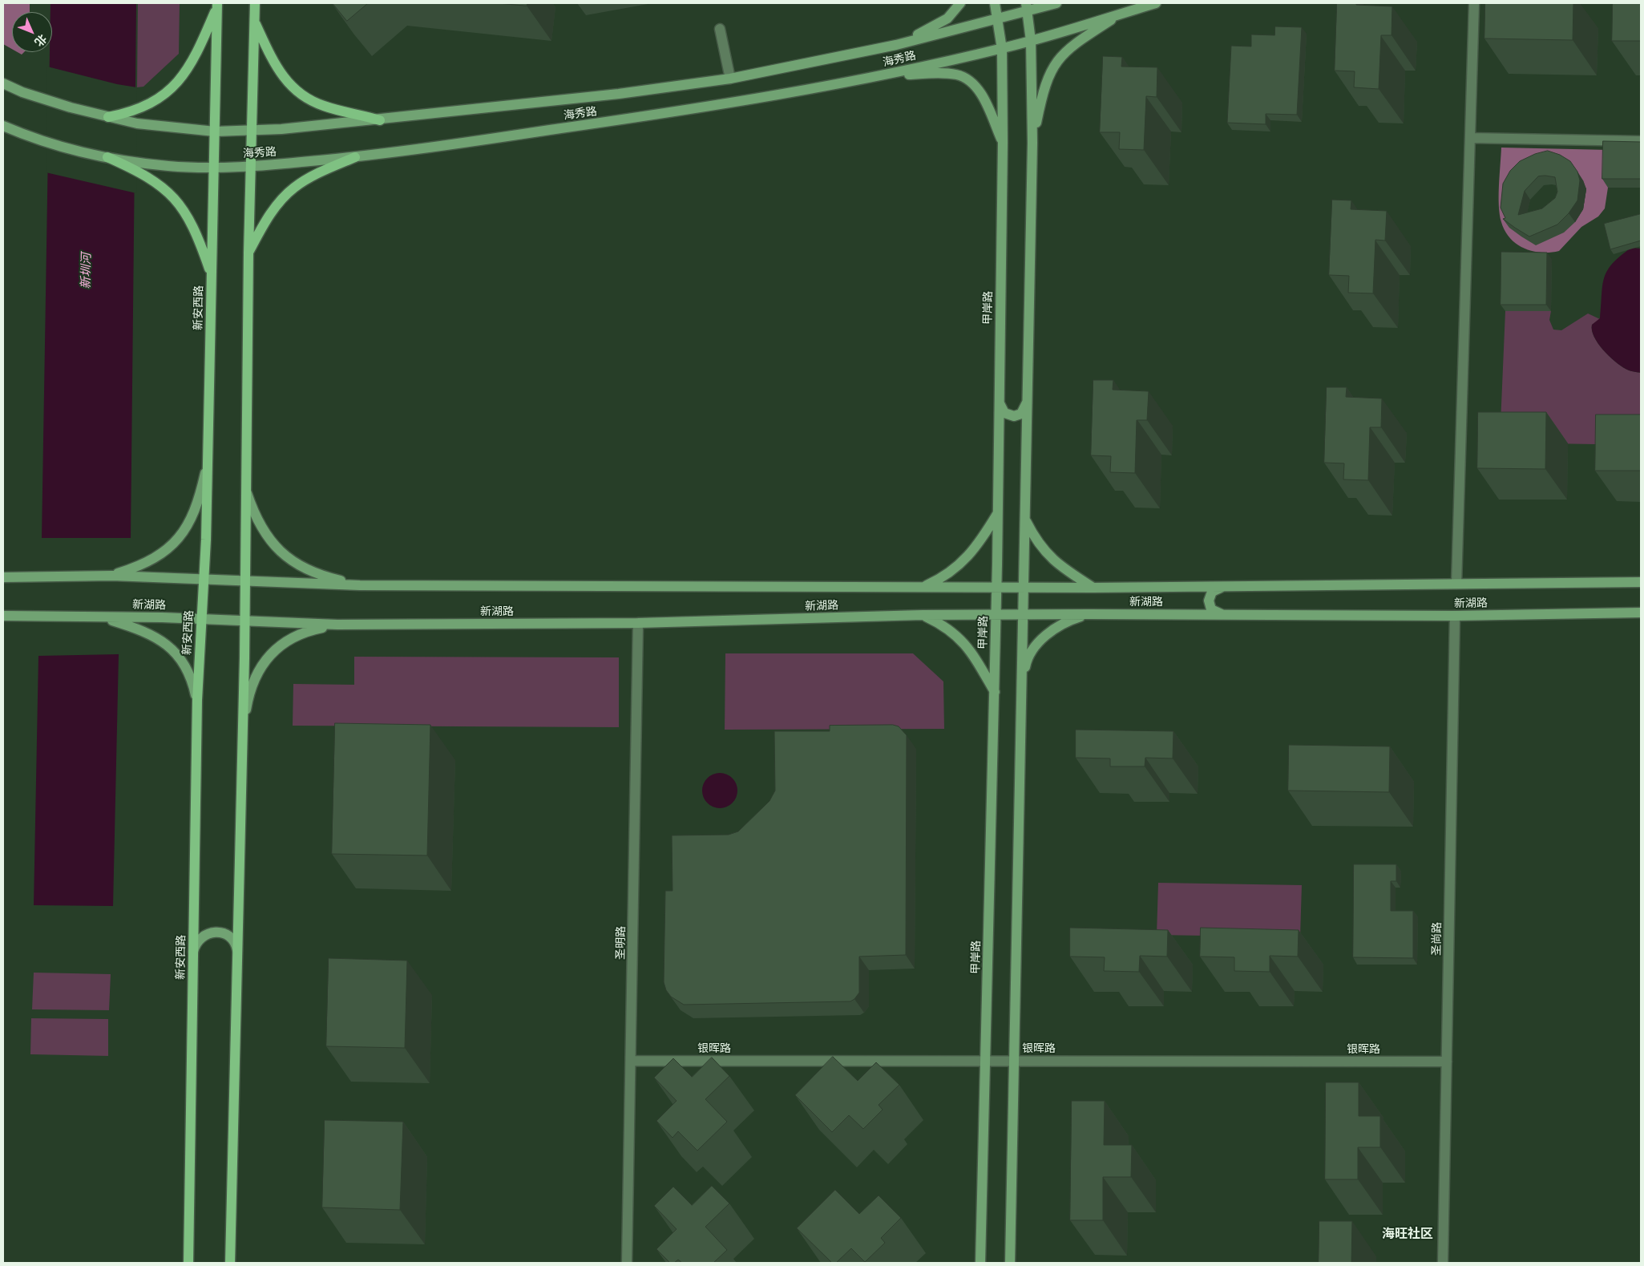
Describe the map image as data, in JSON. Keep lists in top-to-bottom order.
{
  "streets": {
    "main road": [
      "海秀路",
      "新安西路",
      "甲岸路",
      "新湖路"
    ],
    "street": ["圣尚路", "圣明路", "银晖路"]
  },
  "crossings": [
    ["海秀路", "新安西路"],
    ["海秀路", "甲岸路"],
    ["新安西路", "新湖路"],
    ["甲岸路", "新湖路"],
    ["甲岸路", "银晖路"],
    ["新湖路", "圣尚路"],
    ["新湖路", "圣明路"],
    ["圣尚路", "银晖路"],
    ["圣明路", "银晖路"]
  ],
  "districts": ["海旺社区"],
  "water": ["新圳河"],
  "north": "bottom right"
}
